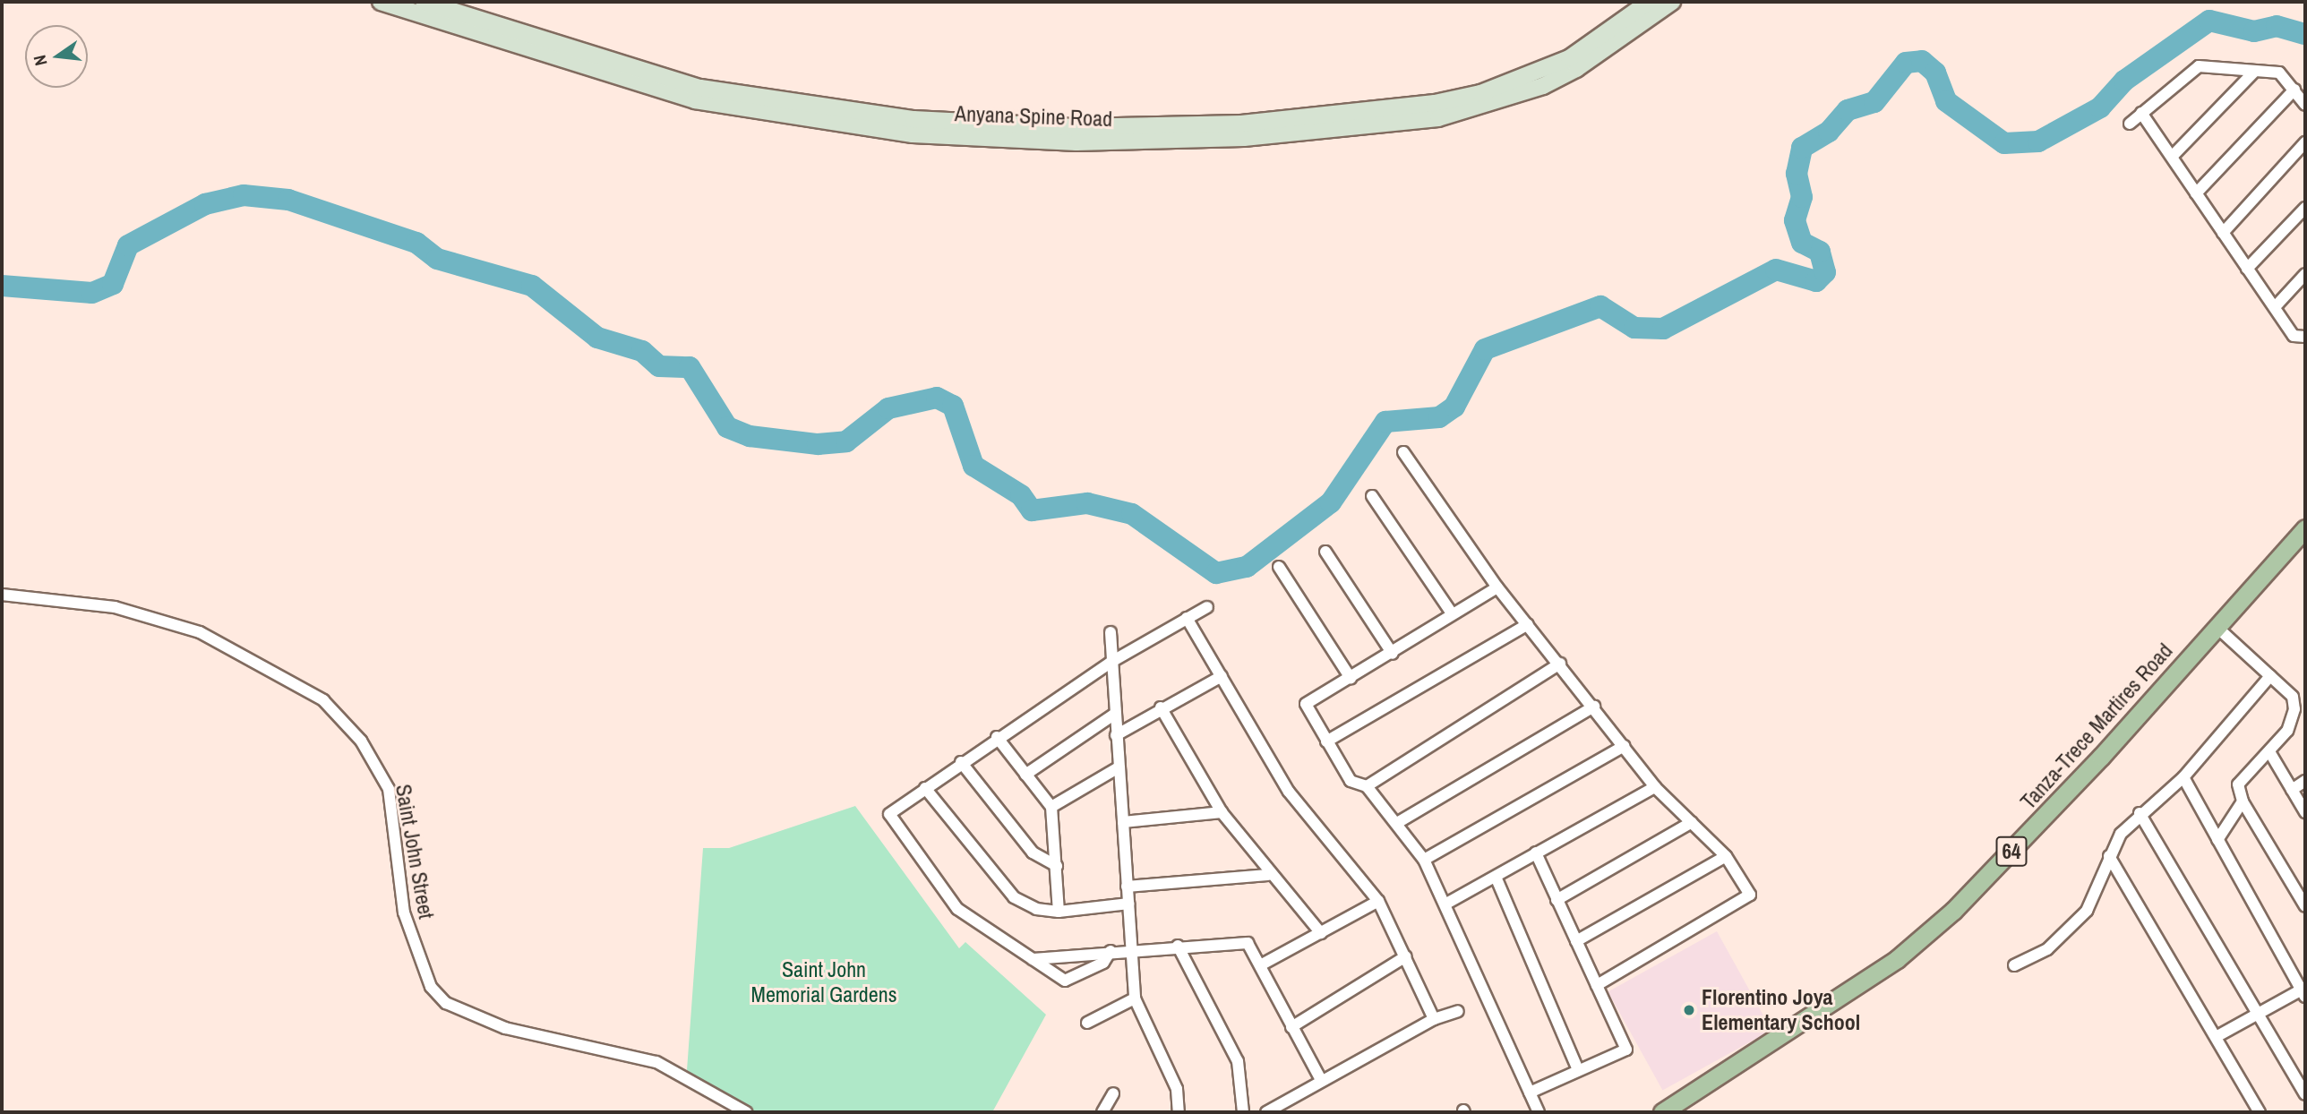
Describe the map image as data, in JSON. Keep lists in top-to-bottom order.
{
  "streets": {
    "main road": ["Anyana Spine Road", "Tanza-Trece Martires Road", "64"],
    "street": ["Saint John Street"]
  },
  "parks": ["Saint John Memorial Gardens"],
  "places": ["Florentino Joya Elementary School"],
  "north": "left"
}
